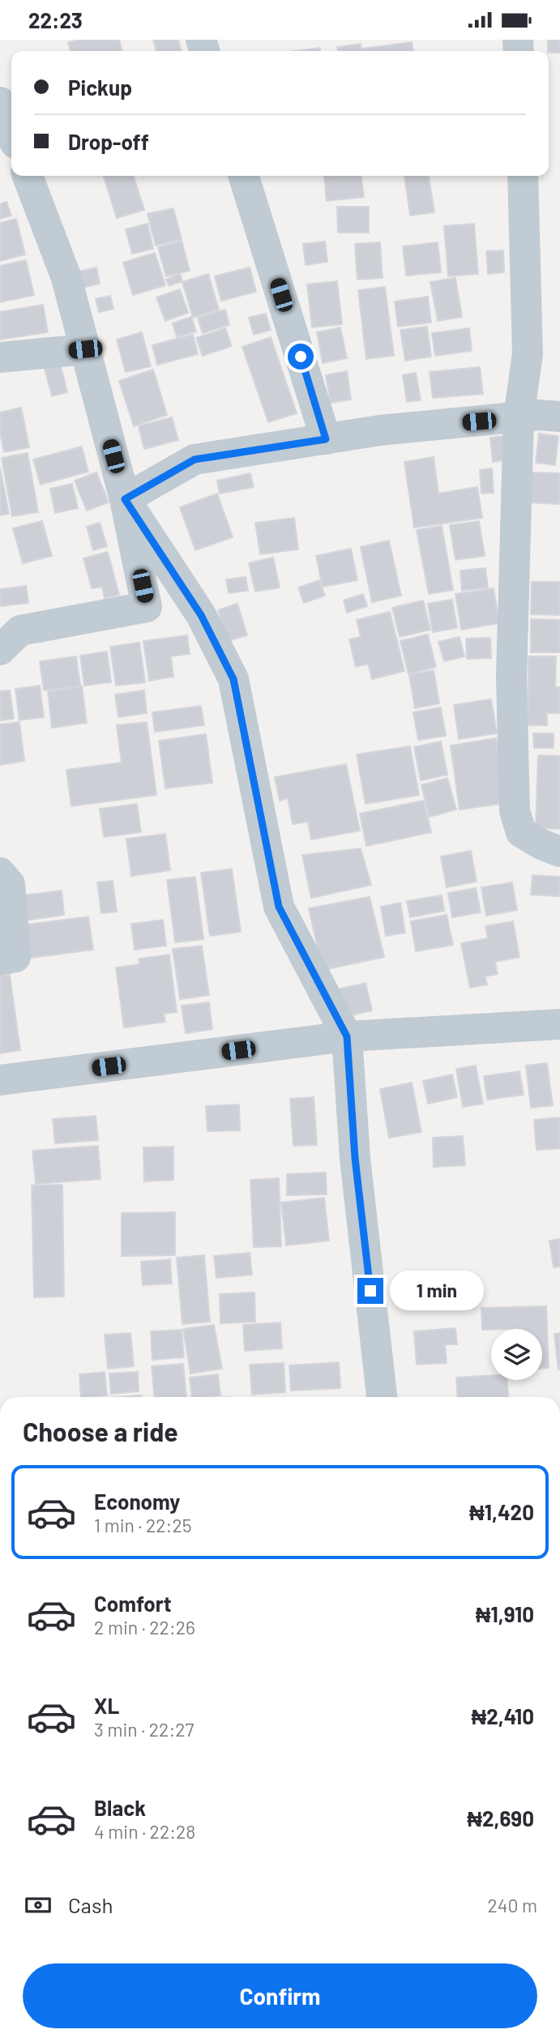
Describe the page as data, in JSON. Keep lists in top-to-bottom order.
{
  "page": {
    "status": "22:23",
    "banner": ["Pickup", "Drop-off"],
    "bubble": "1 min",
    "heading": "Choose a ride",
    "list": [
      {
        "name": "Economy",
        "note": "1 min · 22:25",
        "value": "₦1,420"
      },
      {
        "name": "Comfort",
        "note": "2 min · 22:26",
        "value": "₦1,910"
      },
      {
        "name": "XL",
        "note": "3 min · 22:27",
        "value": "₦2,410"
      },
      {
        "name": "Black",
        "note": "4 min · 22:28",
        "value": "₦2,690"
      }
    ],
    "pay": ["Cash", "240 m"],
    "buttons": "Confirm"
  }
}
